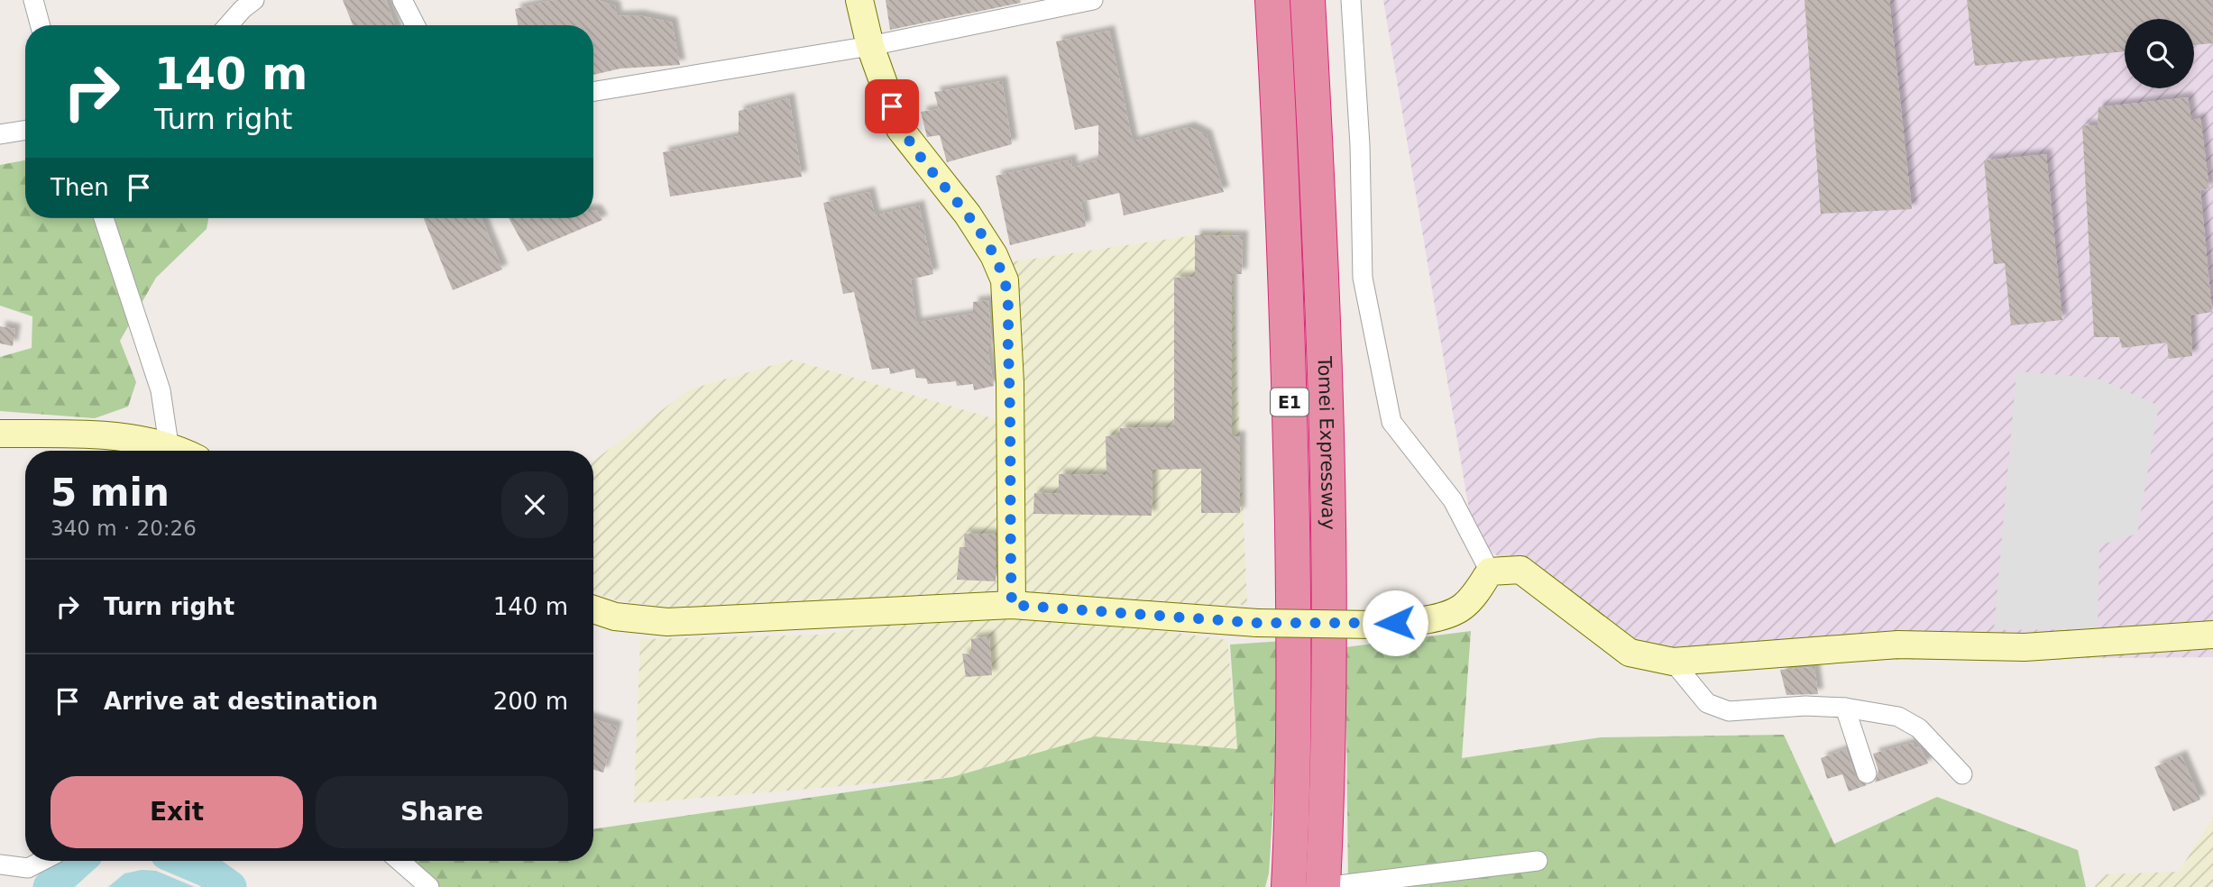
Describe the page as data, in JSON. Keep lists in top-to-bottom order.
{
  "streets": {
    "highway": ["E1", "Tomei Expressway"]
  },
  "page": {
    "turn": ["140 m", "Turn right"],
    "then": "Then",
    "heading": ["5 min", "340 m · 20:26"],
    "list": [
      {
        "name": "Turn right",
        "value": "140 m"
      },
      {
        "name": "Arrive at destination",
        "value": "200 m"
      }
    ],
    "buttons": ["Exit", "Share"]
  }
}
